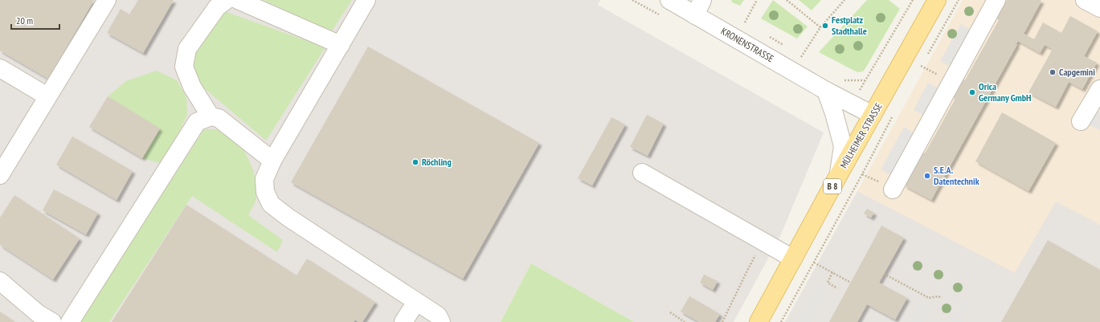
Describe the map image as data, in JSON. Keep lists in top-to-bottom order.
{
  "streets": {
    "main road": ["MÜLHEIMER STRASSE", "B 8"],
    "street": ["KRONENSTRASSE"]
  },
  "crossings": [
    ["KRONENSTRASSE", "MÜLHEIMER STRASSE"]
  ],
  "places": [
    "Festplatz Stadthalle",
    "Capgemini",
    "Orica Germany GmbH",
    "Röchling",
    "S.E.A. Datentechnik"
  ],
  "scale_bar": "20 m"
}
